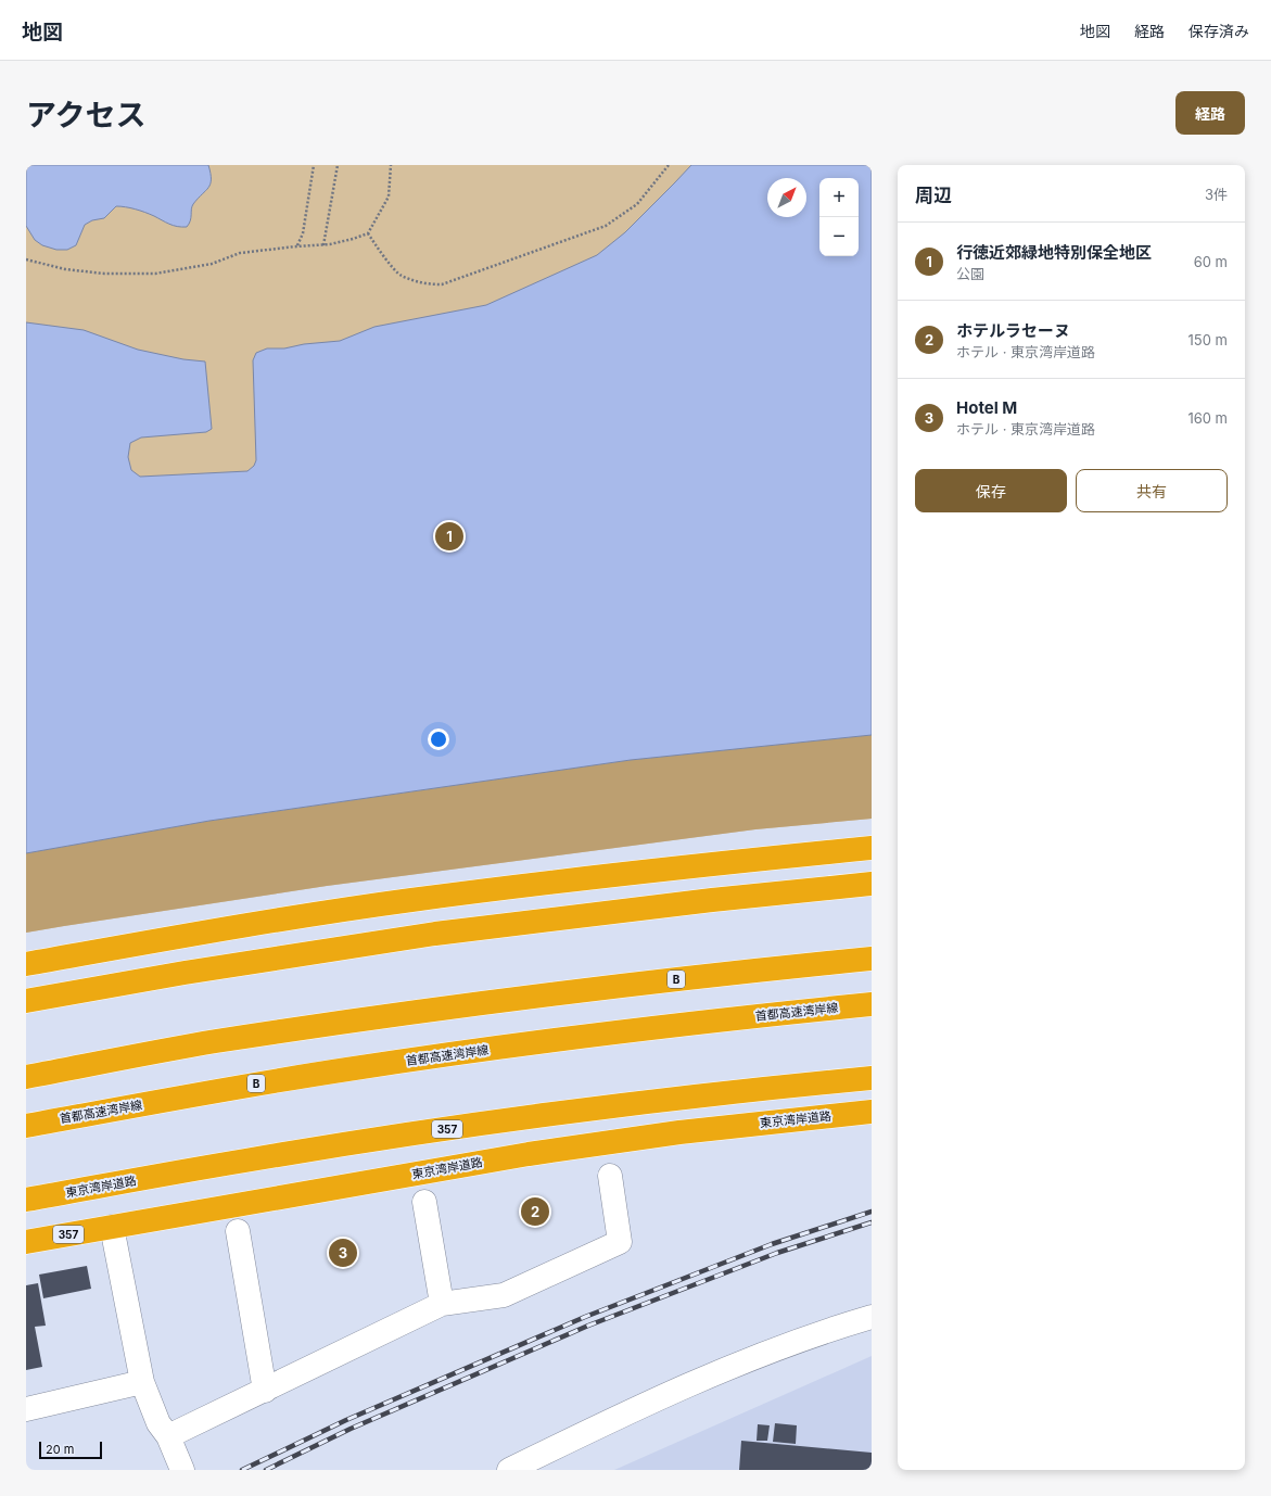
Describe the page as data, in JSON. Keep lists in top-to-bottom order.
{
  "streets": {
    "highway": [
      "B",
      "首都高速湾岸線",
      "東京湾岸道路",
      "357"
    ]
  },
  "scale_bar": "20 m",
  "north": "top right",
  "page": {
    "header": "地図",
    "nav": ["地図", "経路", "保存済み"],
    "title": "アクセス",
    "buttons": [
      "経路",
      ["保存", "共有"]
    ],
    "heading": ["周辺", "3件"],
    "map_buttons": ["+", "−"],
    "list": [
      {
        "mark": "1",
        "name": "行徳近郊緑地特別保全地区",
        "note": "公園",
        "value": "60 m"
      },
      {
        "mark": "2",
        "name": "ホテルラセーヌ",
        "note": "ホテル · 東京湾岸道路",
        "value": "150 m"
      },
      {
        "mark": "3",
        "name": "Hotel M",
        "note": "ホテル · 東京湾岸道路",
        "value": "160 m"
      }
    ],
    "pins": ["1", "2", "3"],
    "scale": "20 m"
  }
}
